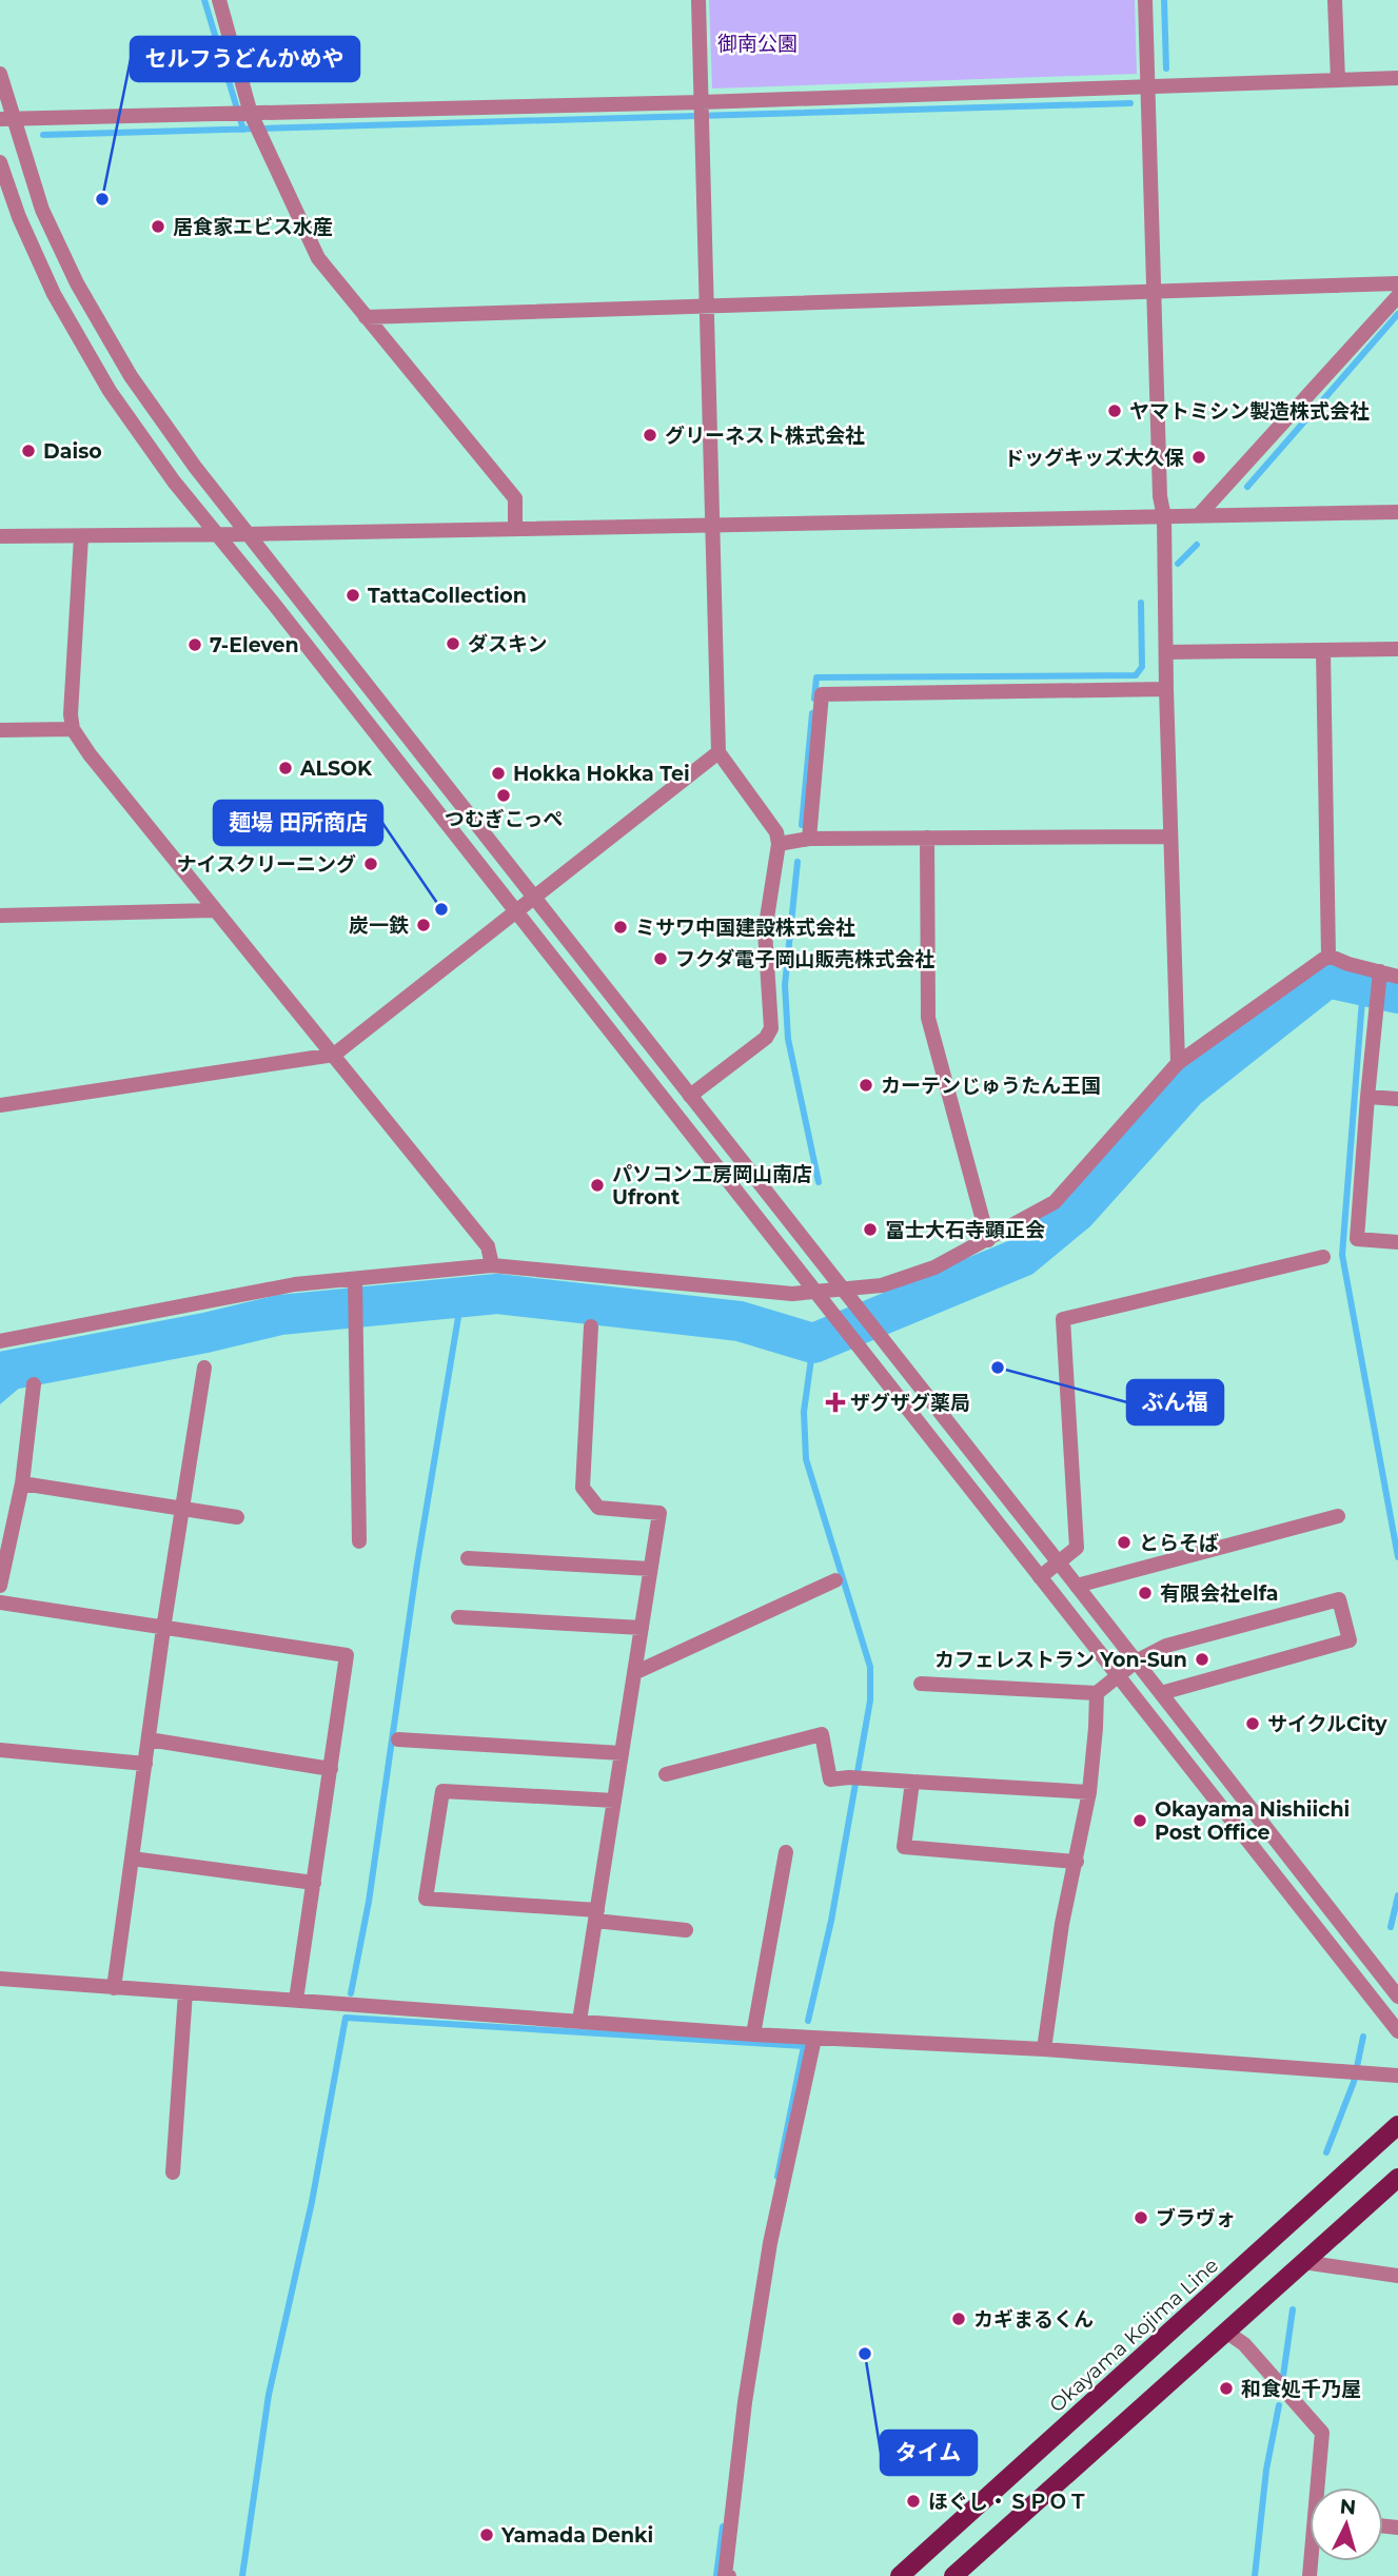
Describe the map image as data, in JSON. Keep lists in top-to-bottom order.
{
  "streets": {
    "main road": ["Okayama Kojima Line"]
  },
  "parks": ["御南公園"],
  "places": {
    "other": [
      "セルフうどんかめや",
      "居食家エビス水産",
      "ヤマトミシン製造株式会社",
      "グリーネスト株式会社",
      "Daiso",
      "ドッグキッズ大久保",
      "TattaCollection",
      "ダスキン",
      "7-Eleven",
      "ALSOK",
      "Hokka Hokka Tei",
      "つむぎこっぺ",
      "ナイスクリーニング",
      "麺場 田所商店",
      "炭一鉄",
      "ミサワ中国建設株式会社",
      "フクダ電子岡山販売株式会社",
      "カーテンじゅうたん王国",
      "パソコン工房岡山南店 Ufront",
      "冨士大石寺顕正会",
      "ぶん福",
      "とらそば",
      "有限会社elfa",
      "カフェレストラン Yon-Sun",
      "サイクルCity",
      "Okayama Nishiichi Post Office",
      "ブラヴォ",
      "カギまるくん",
      "タイム",
      "和食処千乃屋",
      "ほぐし・ＳＰＯＴ",
      "Yamada Denki"
    ],
    "health": ["ザグザグ薬局"]
  },
  "north": "top"
}
